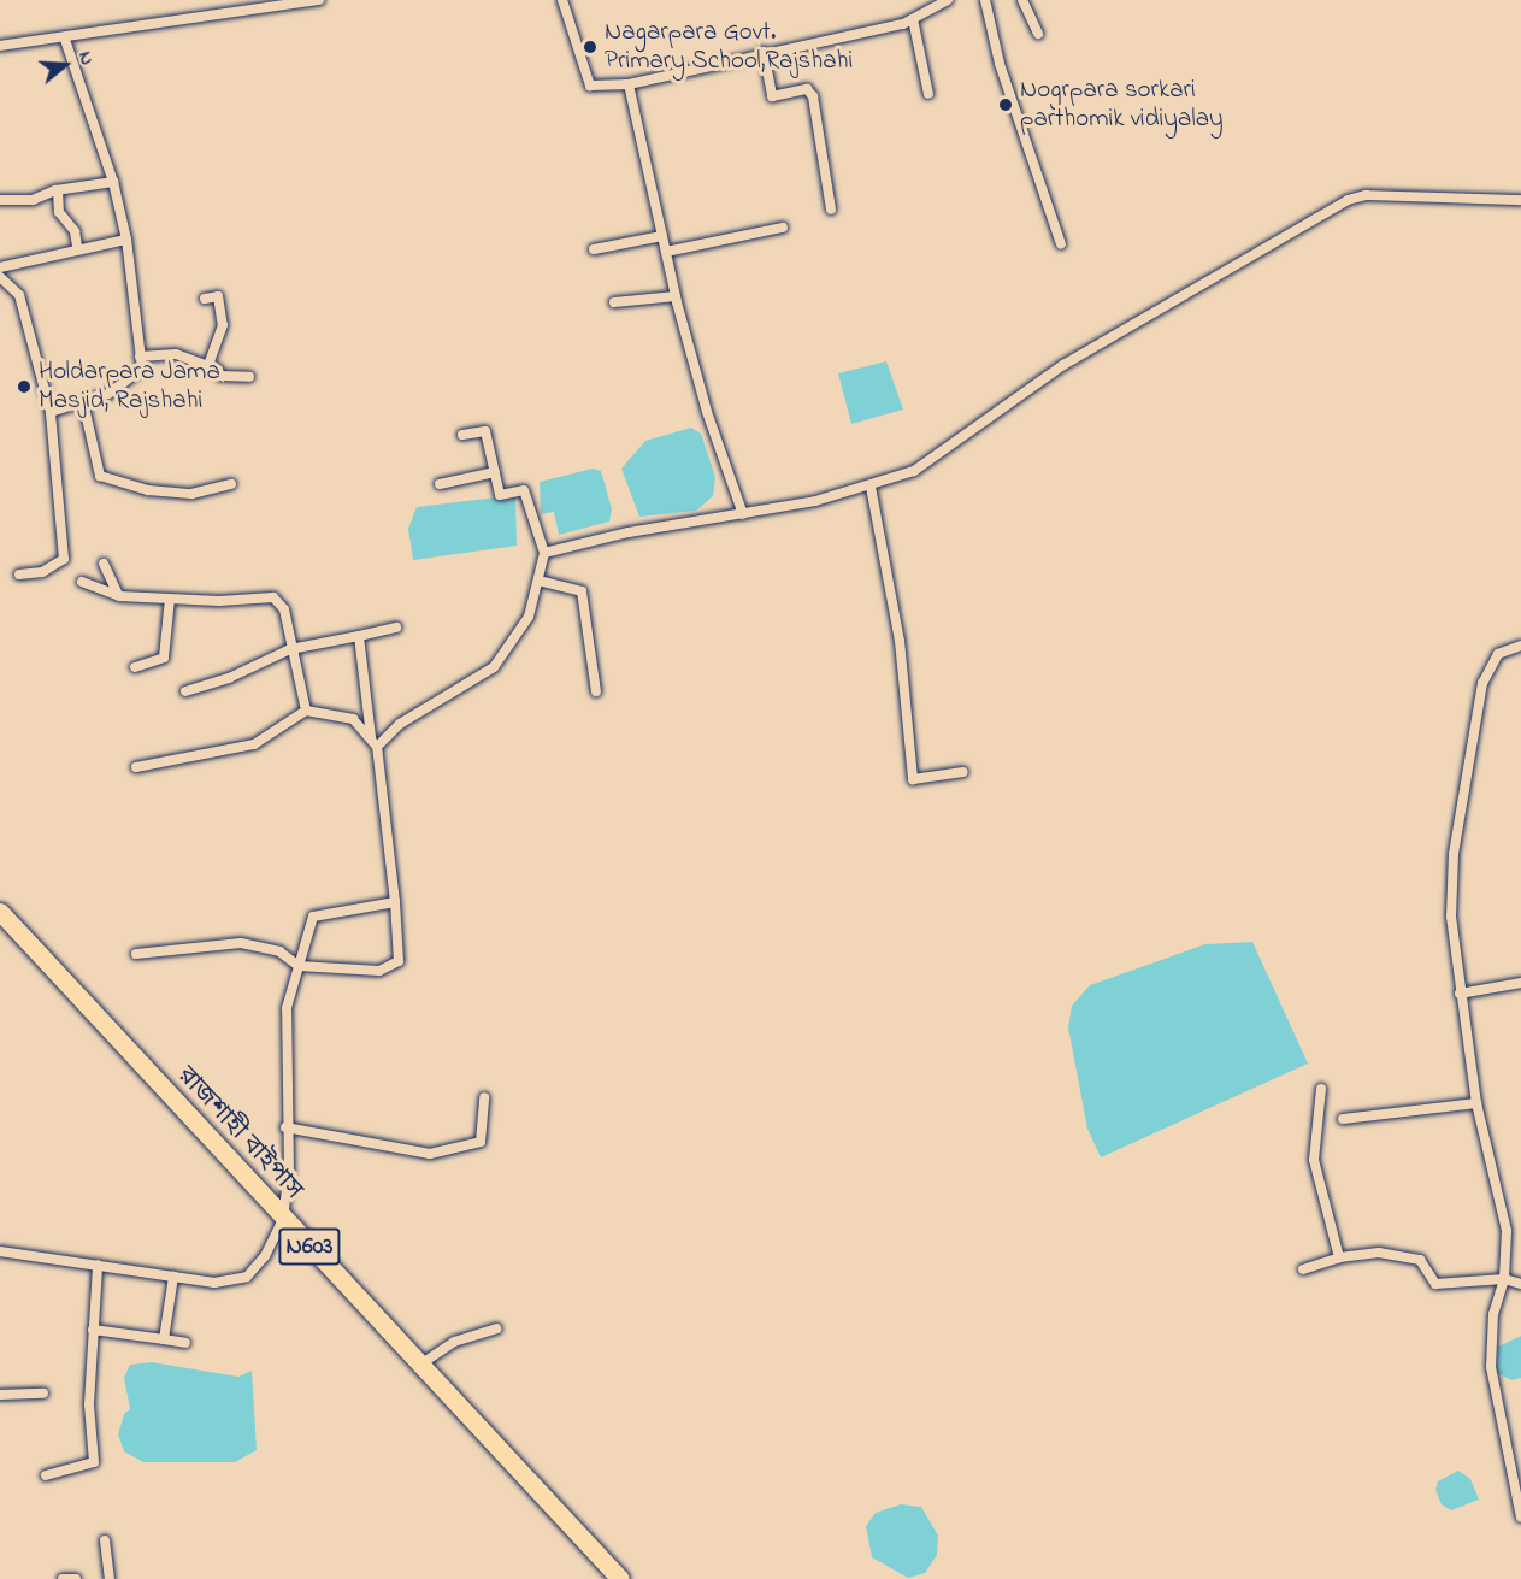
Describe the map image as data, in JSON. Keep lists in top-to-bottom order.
{
  "streets": {
    "highway": ["রাজশাহী বাইপাস", "N603"]
  },
  "places": ["Nagarpara Govt. Primary School,Rajshahi", "Nogrpara sorkari parthomik vidiyalay", "Holdarpara Jama Masjid, Rajshahi"],
  "north": "right"
}
